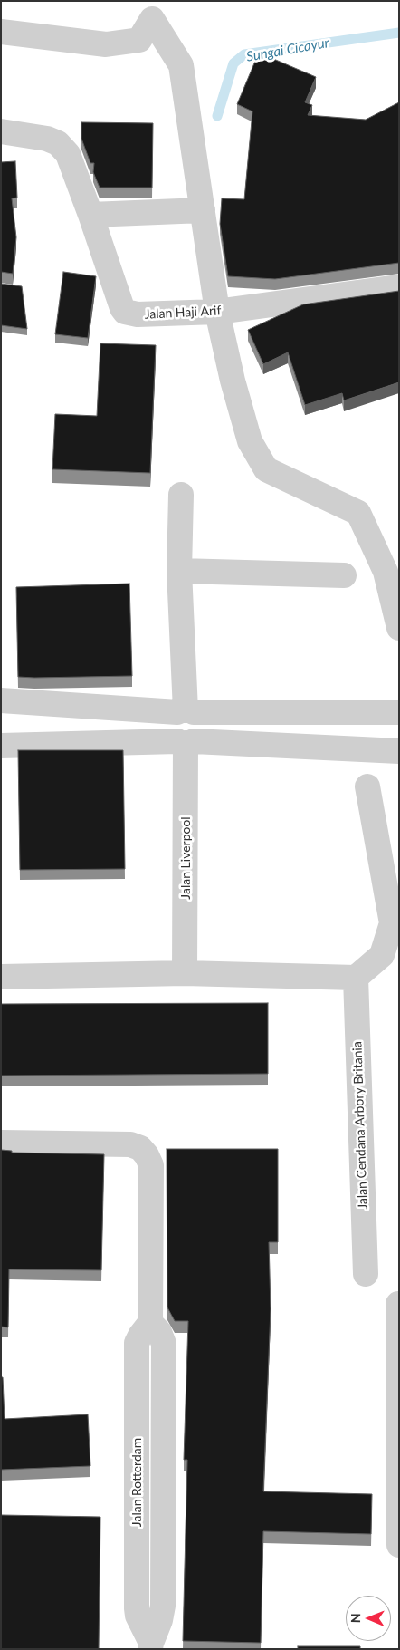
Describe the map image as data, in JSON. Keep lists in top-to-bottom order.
{
  "streets": {
    "street": [
      "Jalan Haji Arif",
      "Jalan Liverpool",
      "Jalan Cendana Arbory Britania",
      "Jalan Rotterdam"
    ]
  },
  "water": ["Sungai Cicayur"],
  "north": "left"
}
